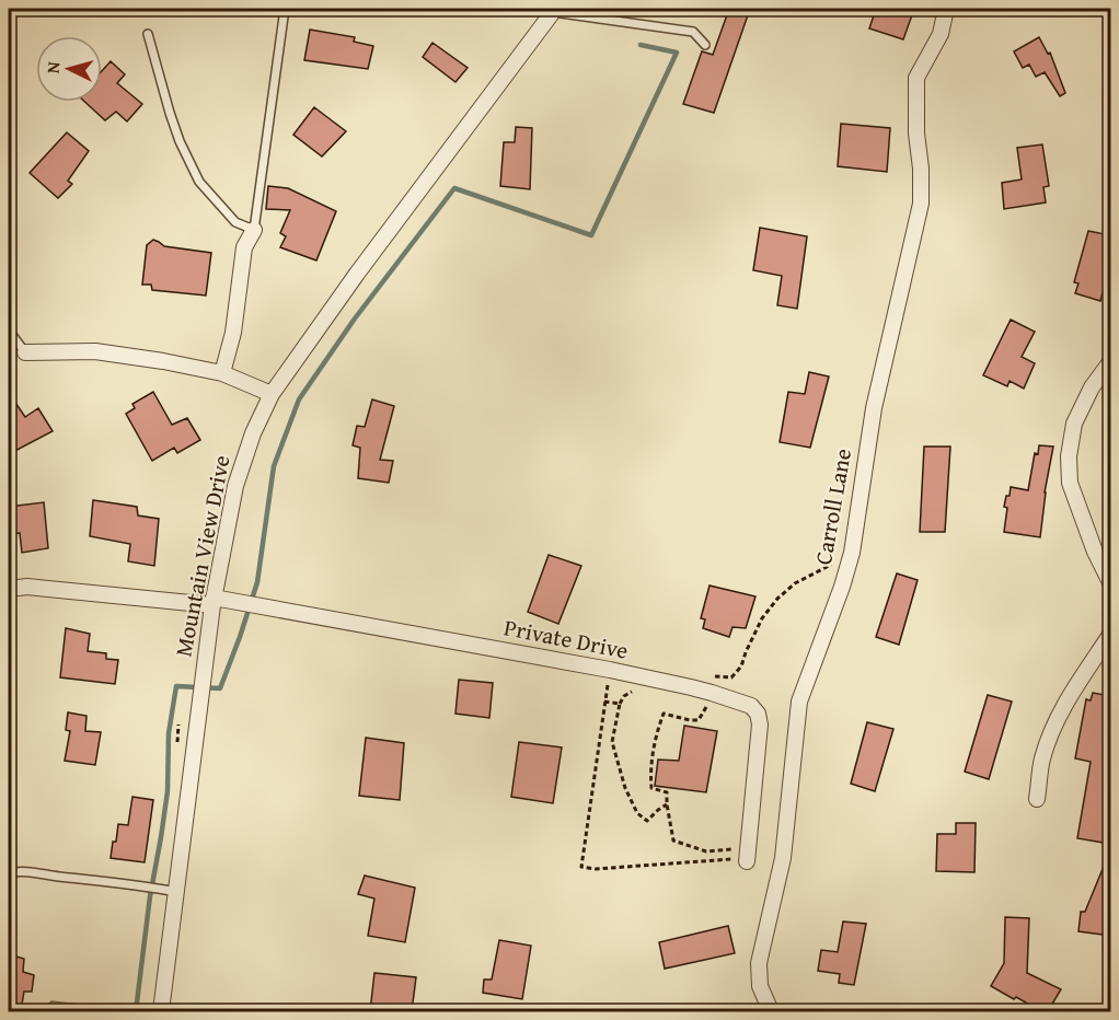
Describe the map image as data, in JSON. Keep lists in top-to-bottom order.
{
  "streets": {
    "street": ["Carroll Lane", "Mountain View Drive", "Private Drive"]
  },
  "crossings": [
    ["Mountain View Drive", "Private Drive"]
  ],
  "north": "left"
}
